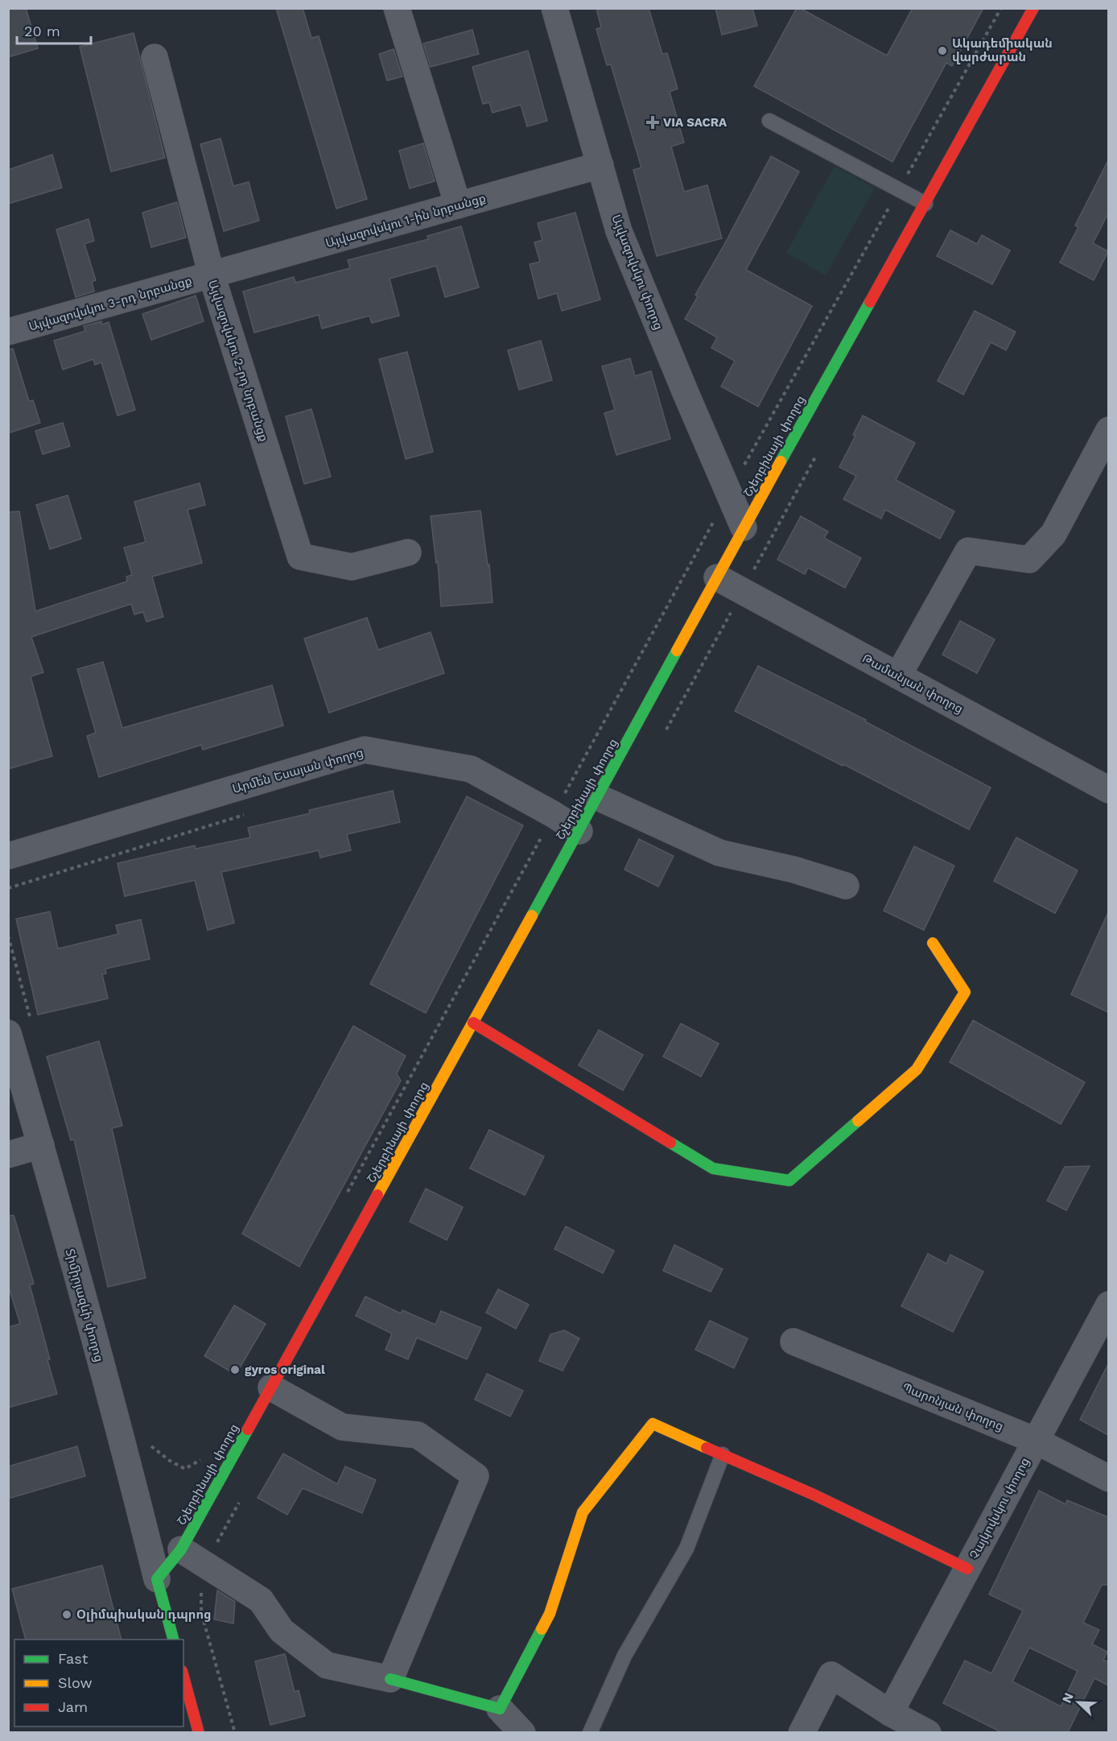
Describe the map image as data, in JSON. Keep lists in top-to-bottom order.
{
  "streets": {
    "street": [
      "Այվազովսկու 1-ին նրբանցք",
      "Այվազովսկու փողոց",
      "Այվազովսկու 3-րդ նրբանցք",
      "Այվազովսկու 2-րդ նրբանցք",
      "Շչերբինայի փողոց",
      "Թամանյան փողոց",
      "Արմեն Եսայան փողոց",
      "Տիմիրյազևի փողոց",
      "Պարոնյան փողոց",
      "Չայկովսկու փողոց"
    ]
  },
  "crossings": [
    ["Այվազովսկու 1-ին նրբանցք", "Այվազովսկու փողոց"],
    ["Այվազովսկու 1-ին նրբանցք", "Այվազովսկու 3-րդ նրբանցք"],
    ["Այվազովսկու 1-ին նրբանցք", "Այվազովսկու 2-րդ նրբանցք"],
    ["Այվազովսկու փողոց", "Շչերբինայի փողոց"],
    ["Այվազովսկու 3-րդ նրբանցք", "Այվազովսկու 2-րդ նրբանցք"],
    ["Շչերբինայի փողոց", "Թամանյան փողոց"],
    ["Շչերբինայի փողոց", "Արմեն Եսայան փողոց"],
    ["Շչերբինայի փողոց", "Տիմիրյազևի փողոց"],
    ["Պարոնյան փողոց", "Չայկովսկու փողոց"]
  ],
  "places": {
    "other": ["Ակադեմիական վարժարան", "gyros original", "Օլիմպիական դպրոց"],
    "health": ["VIA SACRA"]
  },
  "legend": ["Fast", "Slow", "Jam"],
  "scale_bar": "20 m",
  "north": "top left"
}
